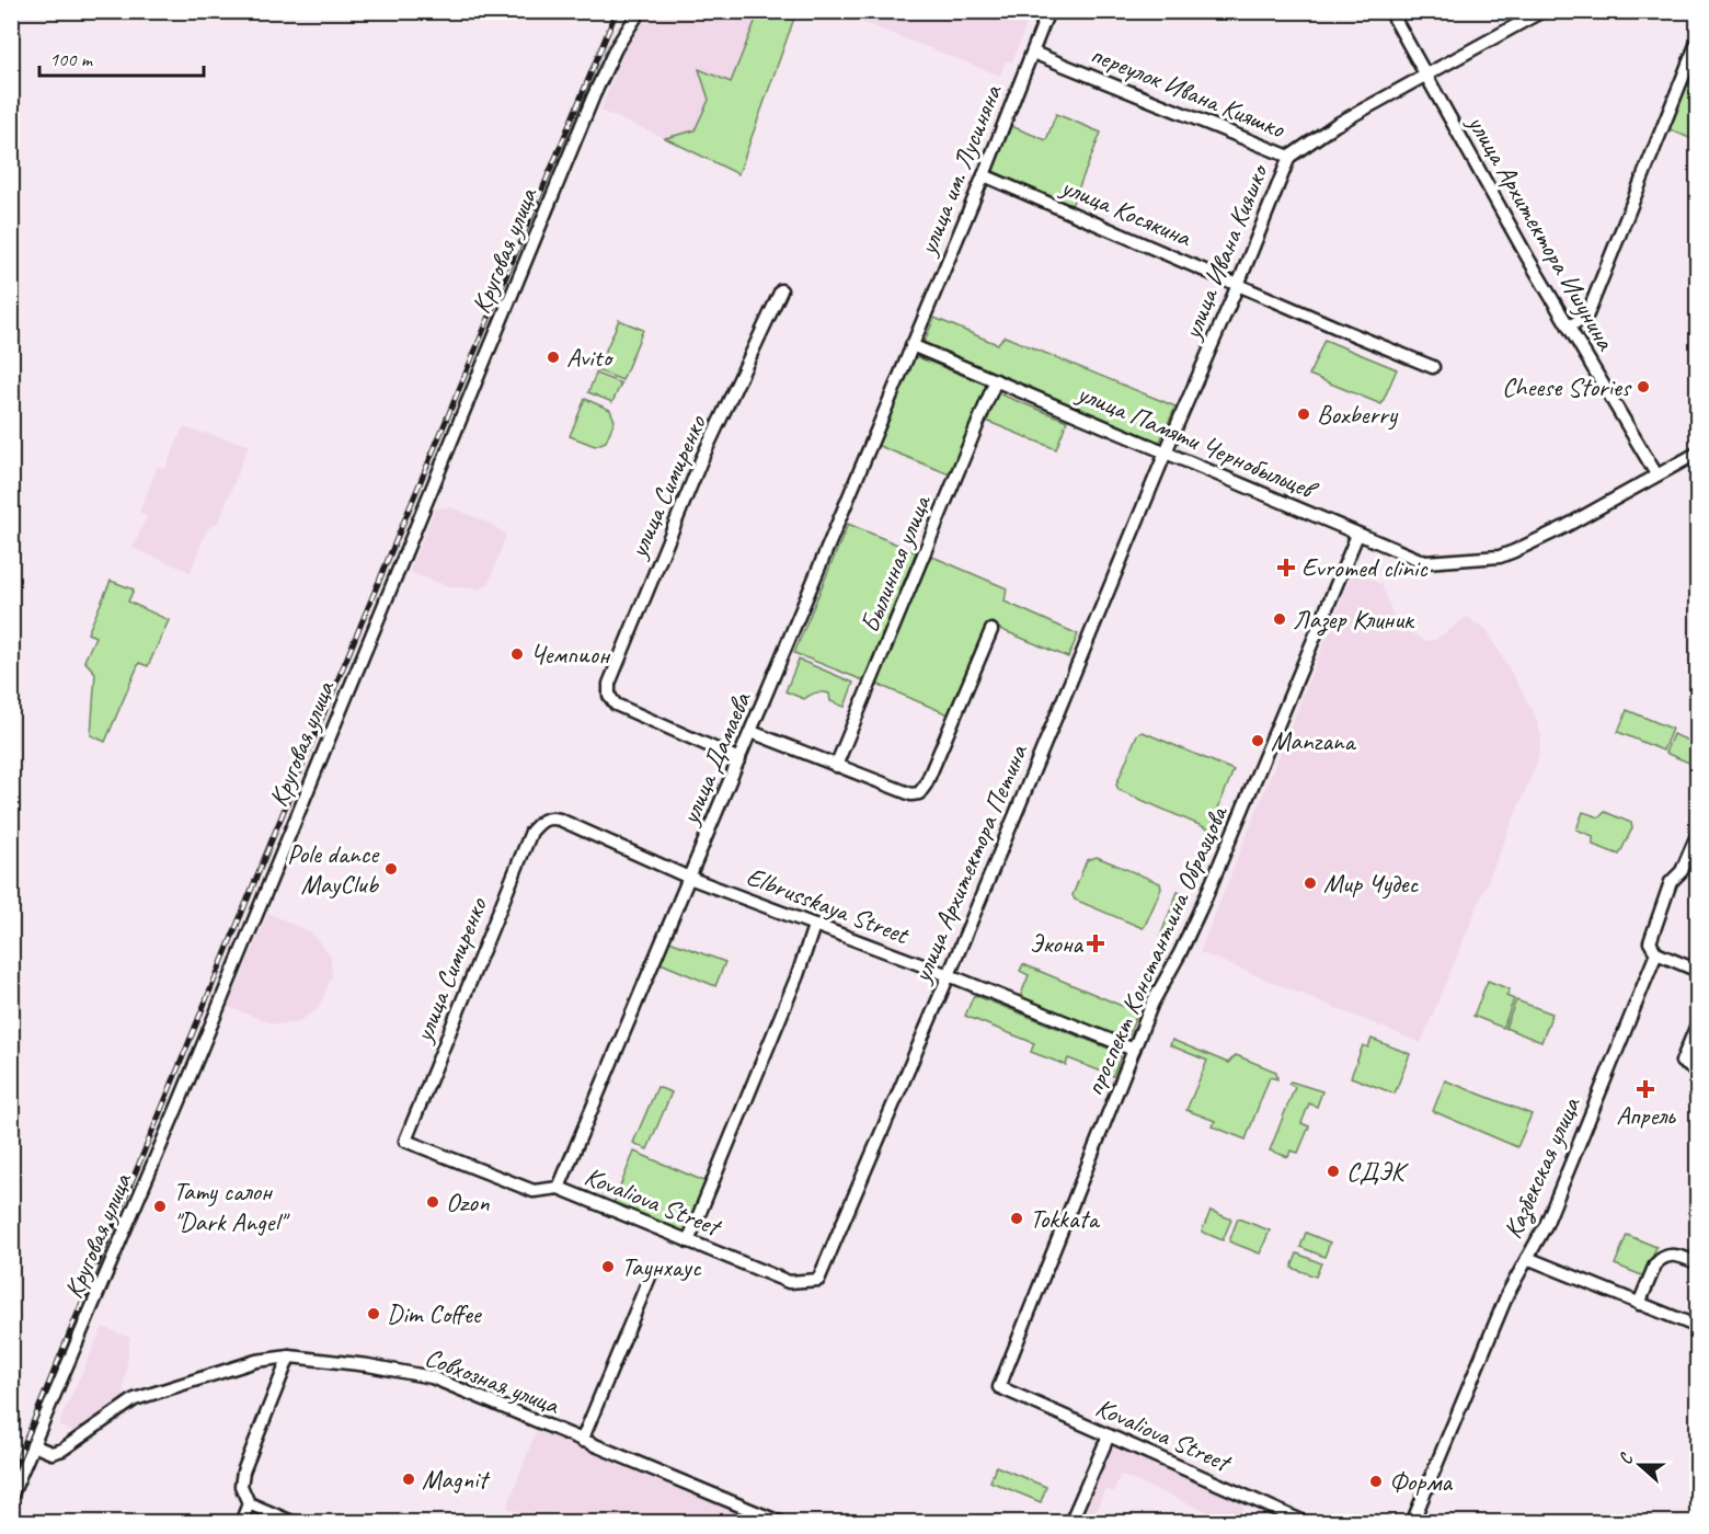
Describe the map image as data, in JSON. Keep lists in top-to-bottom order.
{
  "streets": {
    "street": [
      "переулок Ивана Кияшко",
      "улица им. Лусиняна",
      "улица Косякина",
      "улица Архитектора Ишунина",
      "Круговая улица",
      "улица Ивана Кияшко",
      "улица Памяти Чернобыльцев",
      "улица Симиренко",
      "Былинная улица",
      "улица Дамаева",
      "улица Архитектора Петина",
      "Elbrusskaya Street",
      "проспект Константина Образцова",
      "Казбекская улица",
      "Kovaliova Street",
      "Совхозная улица"
    ]
  },
  "crossings": [
    ["переулок Ивана Кияшко", "улица им. Лусиняна"],
    ["переулок Ивана Кияшко", "улица Ивана Кияшко"],
    ["улица им. Лусиняна", "улица Косякина"],
    ["улица им. Лусиняна", "улица Памяти Чернобыльцев"],
    ["улица им. Лусиняна", "улица Дамаева"],
    ["улица Косякина", "улица Ивана Кияшко"],
    ["улица Архитектора Ишунина", "улица Ивана Кияшко"],
    ["улица Архитектора Ишунина", "улица Памяти Чернобыльцев"],
    ["Круговая улица", "Совхозная улица"],
    ["улица Ивана Кияшко", "улица Памяти Чернобыльцев"],
    ["улица Ивана Кияшко", "улица Архитектора Петина"],
    ["улица Памяти Чернобыльцев", "Былинная улица"],
    ["улица Памяти Чернобыльцев", "улица Дамаева"],
    ["улица Памяти Чернобыльцев", "улица Архитектора Петина"],
    ["улица Памяти Чернобыльцев", "проспект Константина Образцова"],
    ["улица Симиренко", "улица Дамаева"],
    ["улица Симиренко", "Elbrusskaya Street"],
    ["улица Симиренко", "Kovaliova Street"],
    ["улица Дамаева", "Elbrusskaya Street"],
    ["улица Дамаева", "Kovaliova Street"],
    ["улица Архитектора Петина", "Elbrusskaya Street"],
    ["улица Архитектора Петина", "Kovaliova Street"],
    ["Elbrusskaya Street", "проспект Константина Образцова"],
    ["проспект Константина Образцова", "Kovaliova Street"]
  ],
  "places": {
    "other": [
      "Avito",
      "Cheese Stories",
      "Boxberry",
      "Лазер Клиник",
      "Чемпион",
      "Manzana",
      "Pole dance MayClub",
      "Мир Чудес",
      "СДЭК",
      "Ozon",
      "Тату салон \"Dark Angel\"",
      "Tokkata",
      "Таунхаус",
      "Dim Coffee",
      "Magnit",
      "Форма"
    ],
    "health": ["Evromed clinic", "Экона", "Апрель"]
  },
  "scale_bar": "100 m",
  "north": "left"
}
